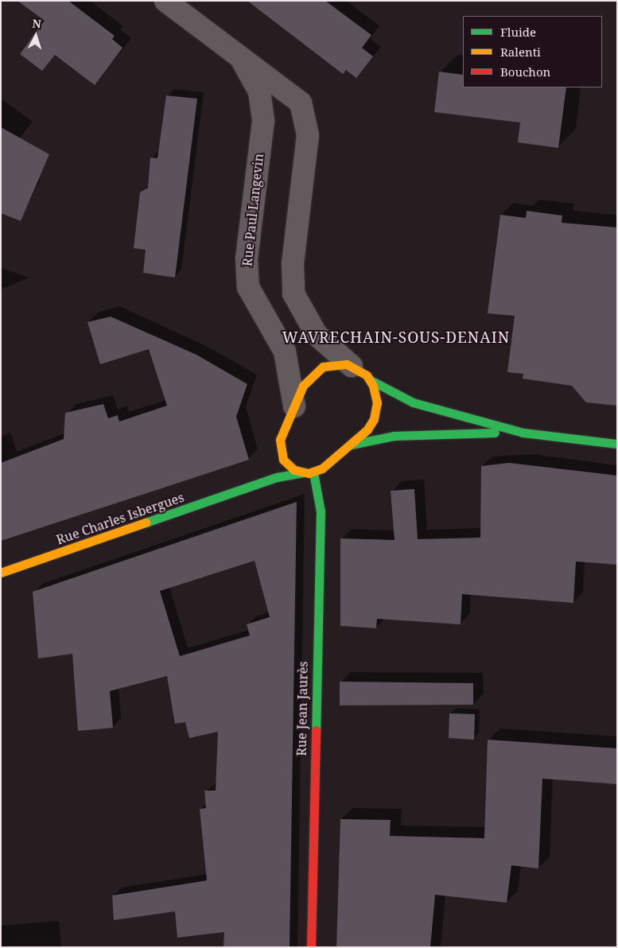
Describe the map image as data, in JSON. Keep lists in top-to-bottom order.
{
  "streets": {
    "main road": ["Rue Charles Isbergues", "Rue Jean Jaurès"],
    "street": ["Rue Paul Langevin"]
  },
  "crossings": [
    ["Rue Paul Langevin", "Rue Charles Isbergues"],
    ["Rue Paul Langevin", "Rue Jean Jaurès"],
    ["Rue Charles Isbergues", "Rue Jean Jaurès"]
  ],
  "districts": ["WAVRECHAIN-SOUS-DENAIN"],
  "legend": ["Fluide", "Ralenti", "Bouchon"],
  "north": "top"
}
